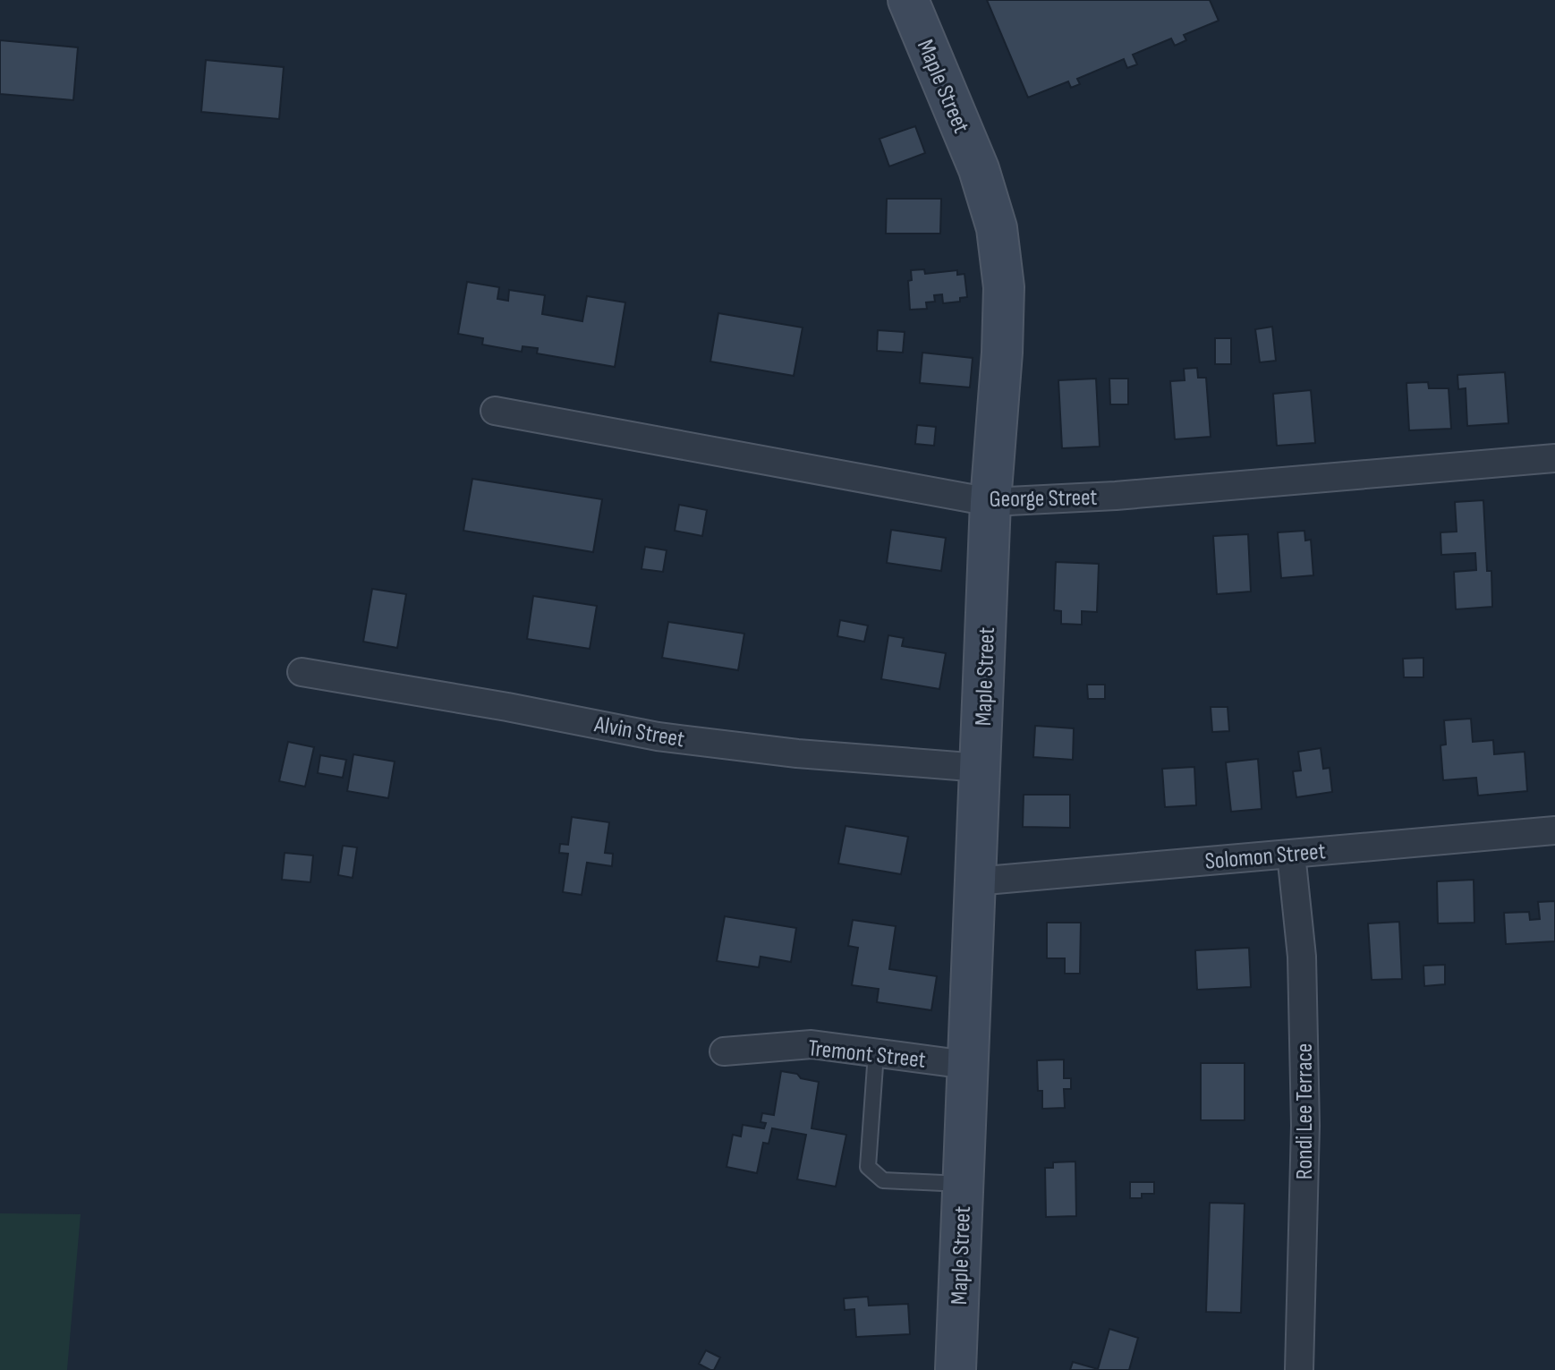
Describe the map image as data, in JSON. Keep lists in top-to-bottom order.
{
  "streets": {
    "main road": ["Maple Street"],
    "street": [
      "George Street",
      "Alvin Street",
      "Solomon Street",
      "Tremont Street",
      "Rondi Lee Terrace"
    ]
  },
  "crossings": [
    ["Maple Street", "George Street"],
    ["Maple Street", "Alvin Street"],
    ["Maple Street", "Solomon Street"],
    ["Maple Street", "Tremont Street"],
    ["Solomon Street", "Rondi Lee Terrace"]
  ]
}
